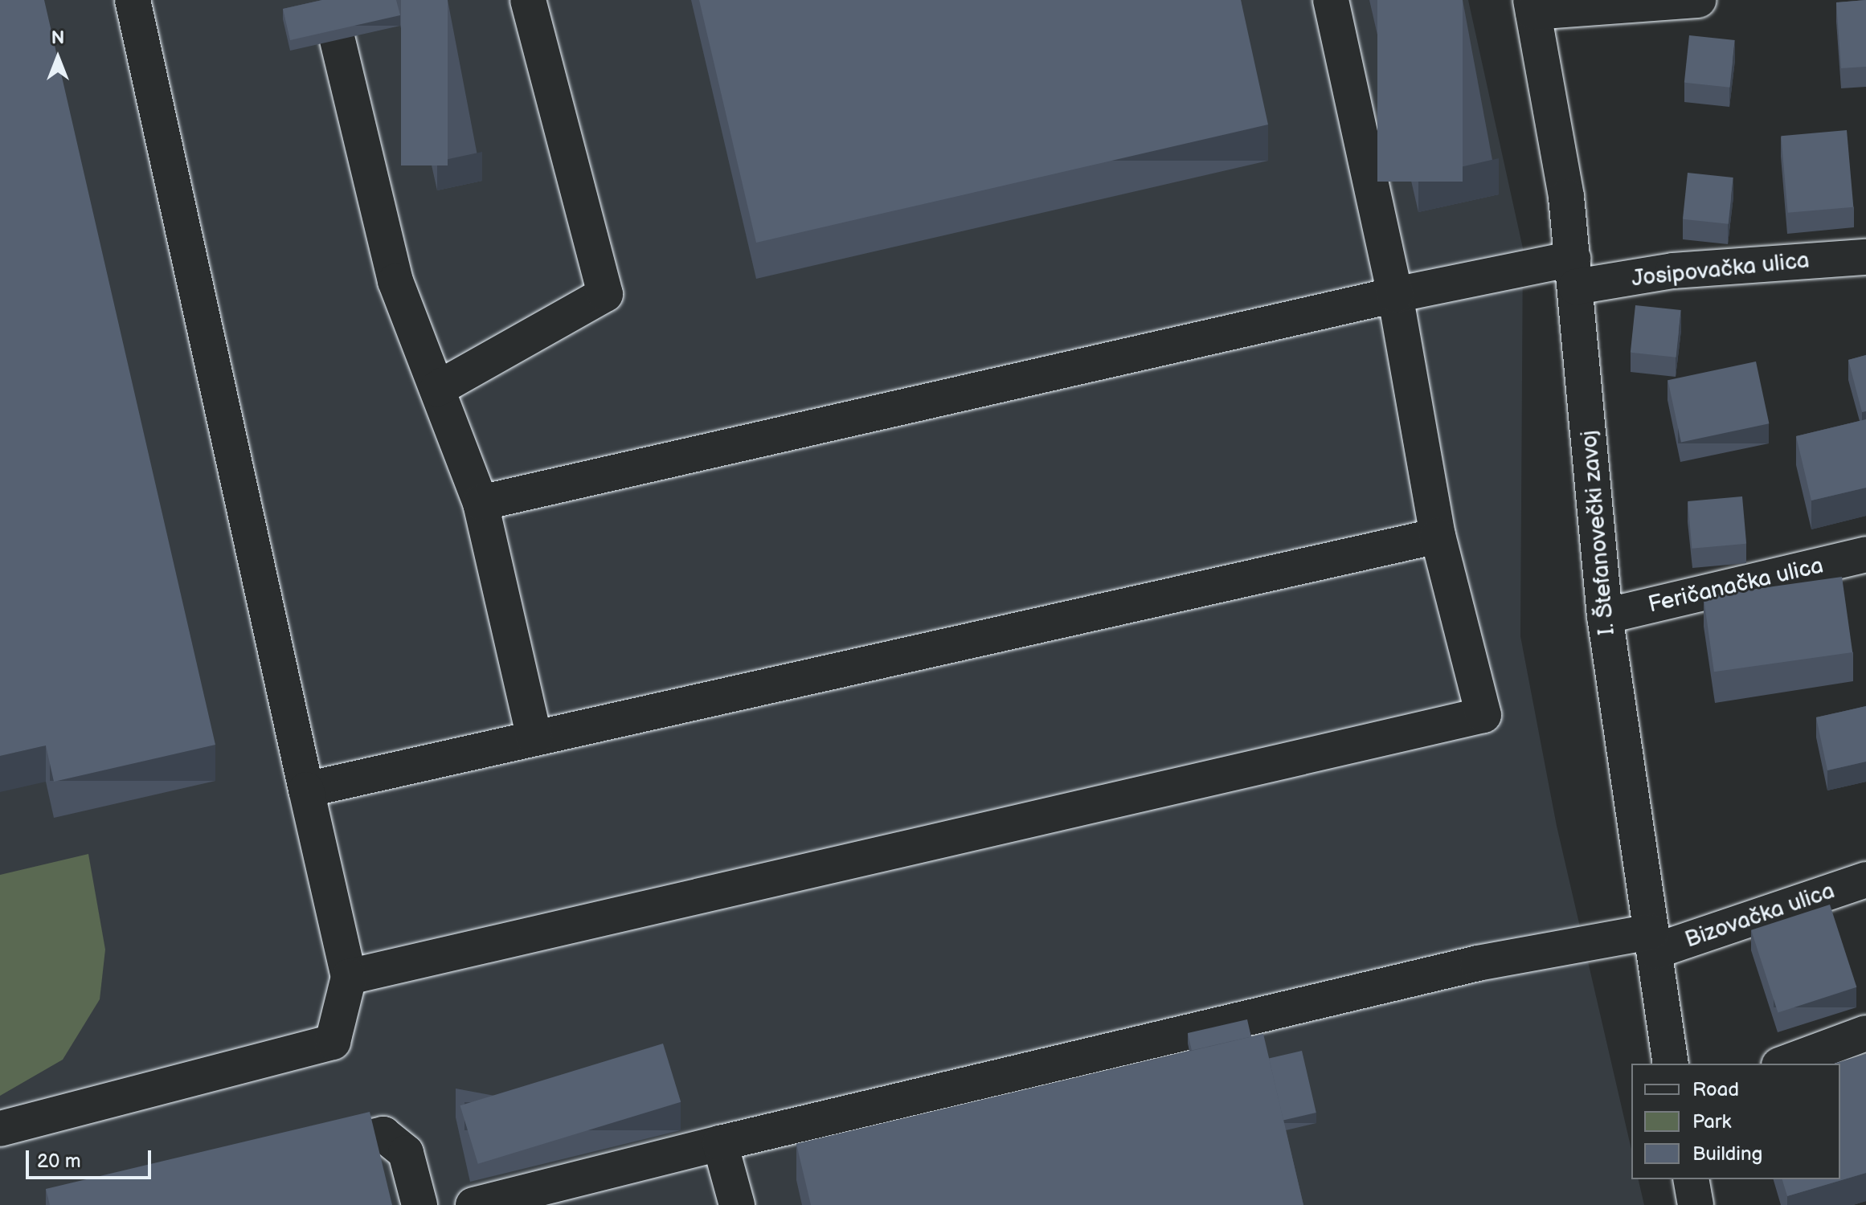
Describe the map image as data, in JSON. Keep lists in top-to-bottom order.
{
  "streets": {
    "street": [
      "Josipovačka ulica",
      "I. Štefanovečki zavoj",
      "Feričanačka ulica",
      "Bizovačka ulica"
    ]
  },
  "crossings": [
    ["Josipovačka ulica", "I. Štefanovečki zavoj"],
    ["I. Štefanovečki zavoj", "Feričanačka ulica"],
    ["I. Štefanovečki zavoj", "Bizovačka ulica"]
  ],
  "legend": ["Road", "Park", "Building"],
  "scale_bar": "20 m",
  "north": "top"
}
